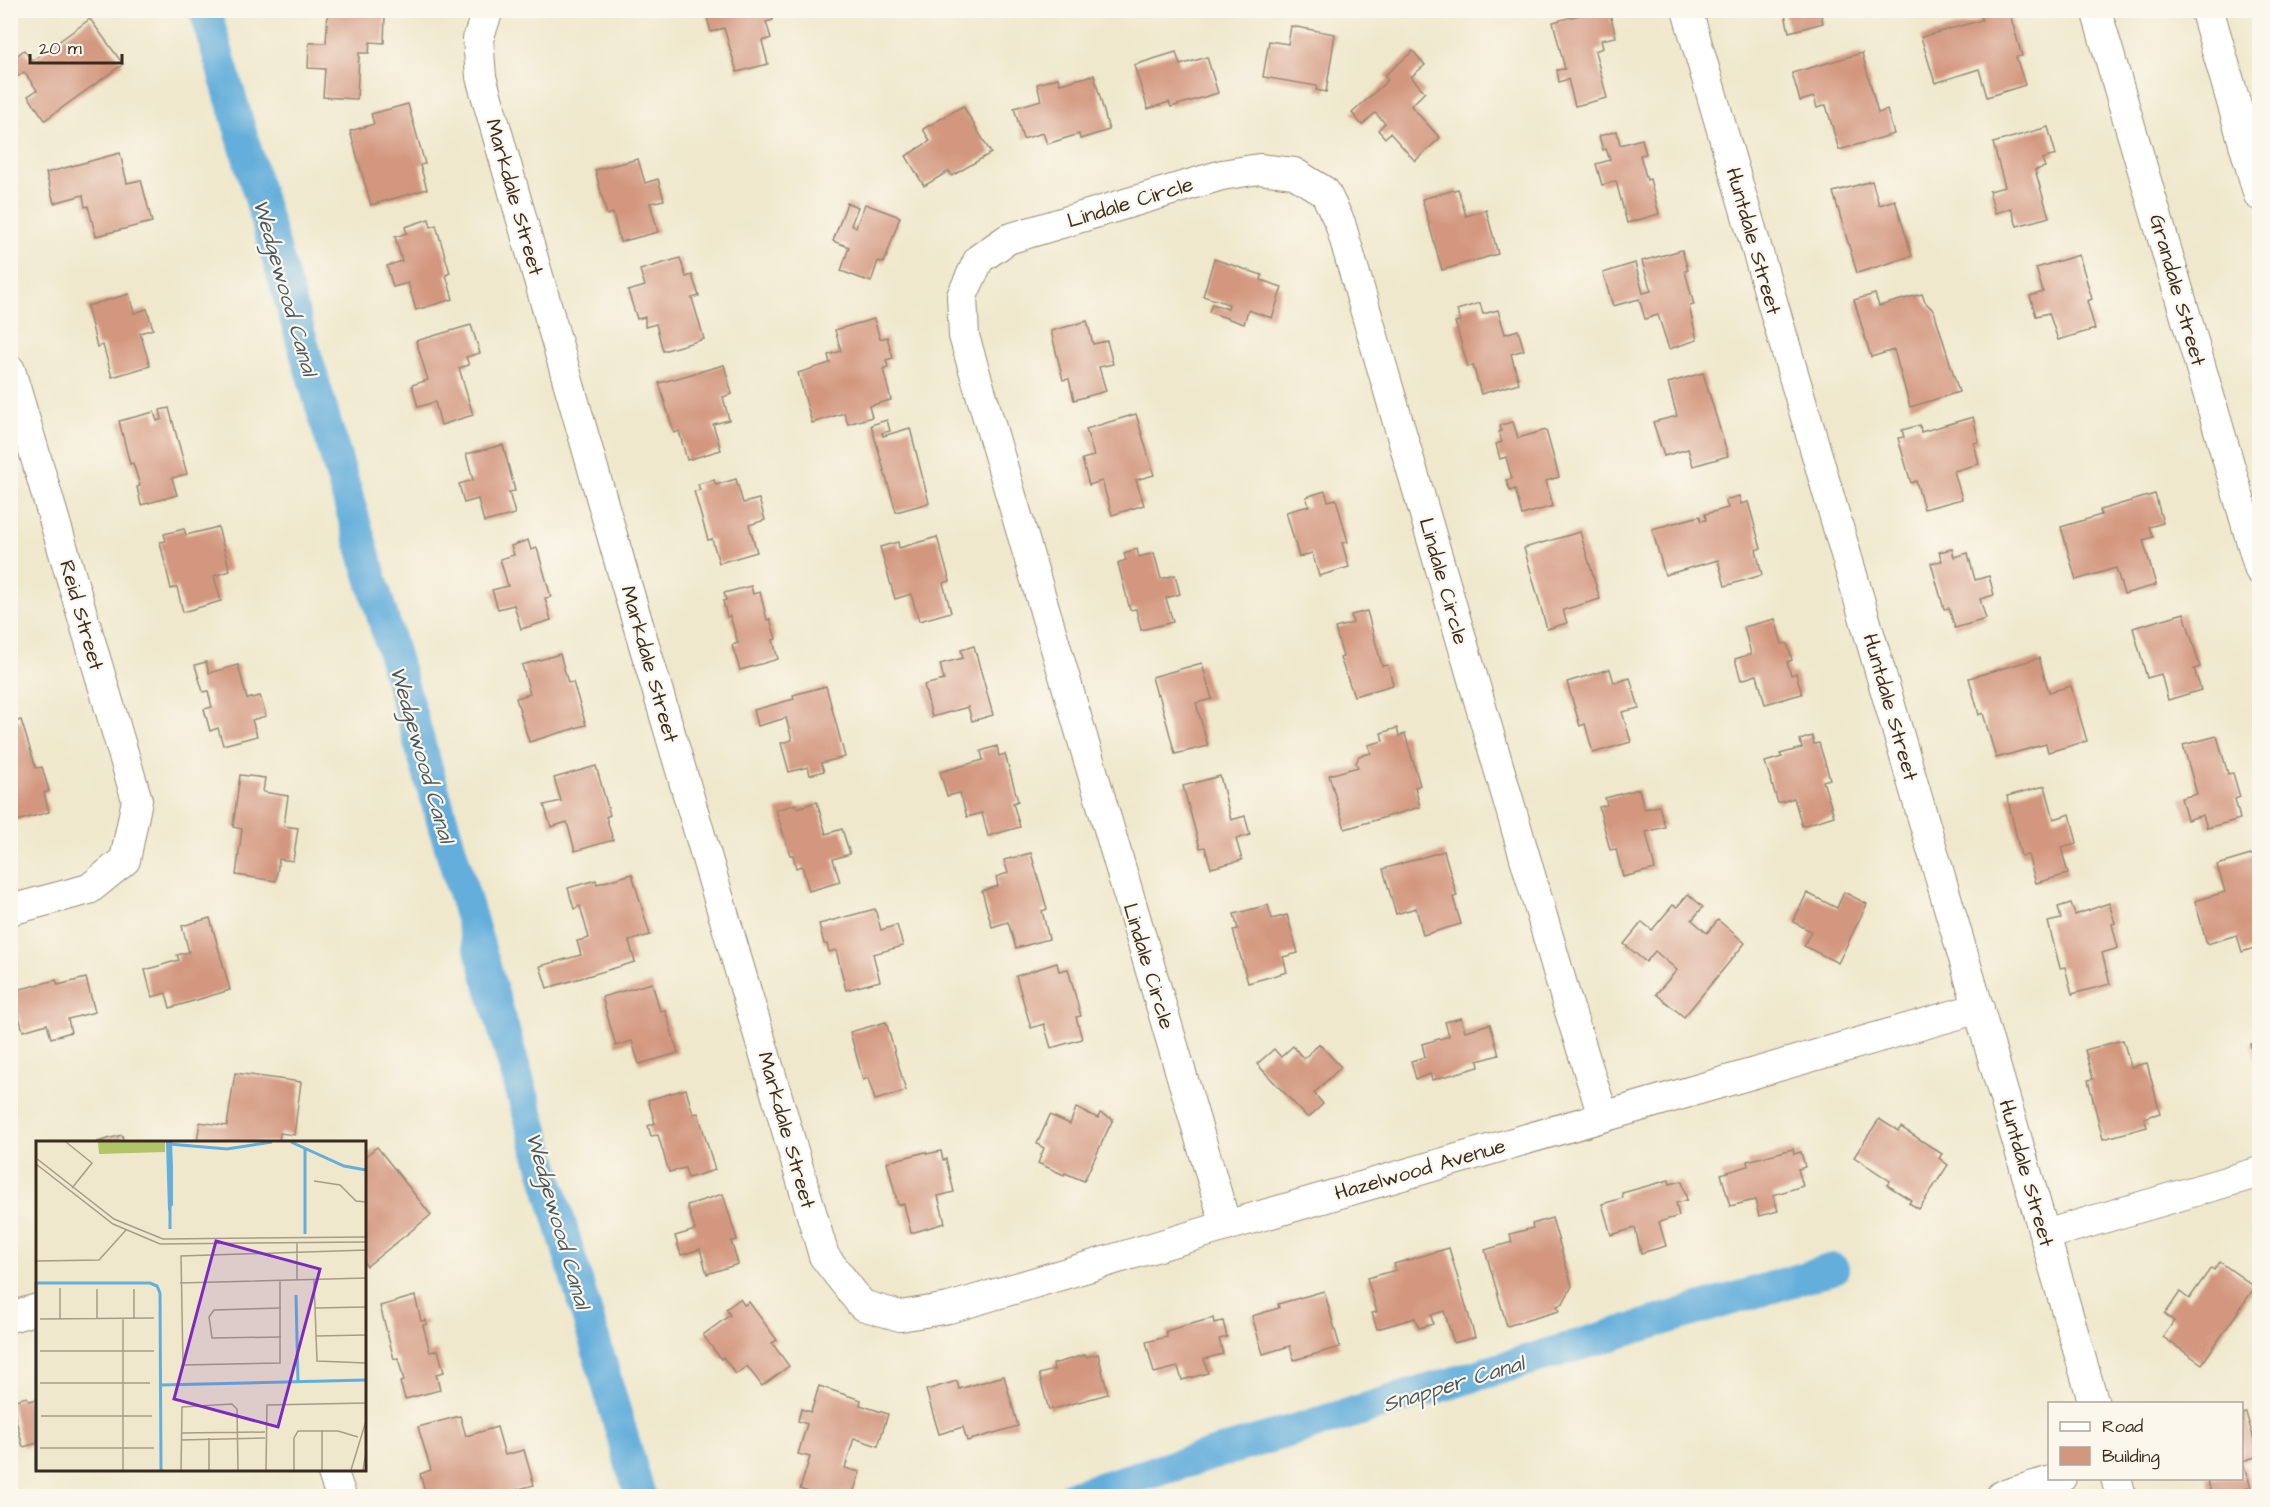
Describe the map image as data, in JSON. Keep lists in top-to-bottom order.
{
  "streets": {
    "street": [
      "Markdale Street",
      "Lindale Circle",
      "Huntdale Street",
      "Grandale Street",
      "Reid Street",
      "Hazelwood Avenue"
    ]
  },
  "crossings": [
    ["Markdale Street", "Hazelwood Avenue"],
    ["Lindale Circle", "Hazelwood Avenue"],
    ["Huntdale Street", "Hazelwood Avenue"]
  ],
  "water": ["Wedgewood Canal", "Snapper Canal"],
  "legend": ["Road", "Building"],
  "scale_bar": "20 m"
}
